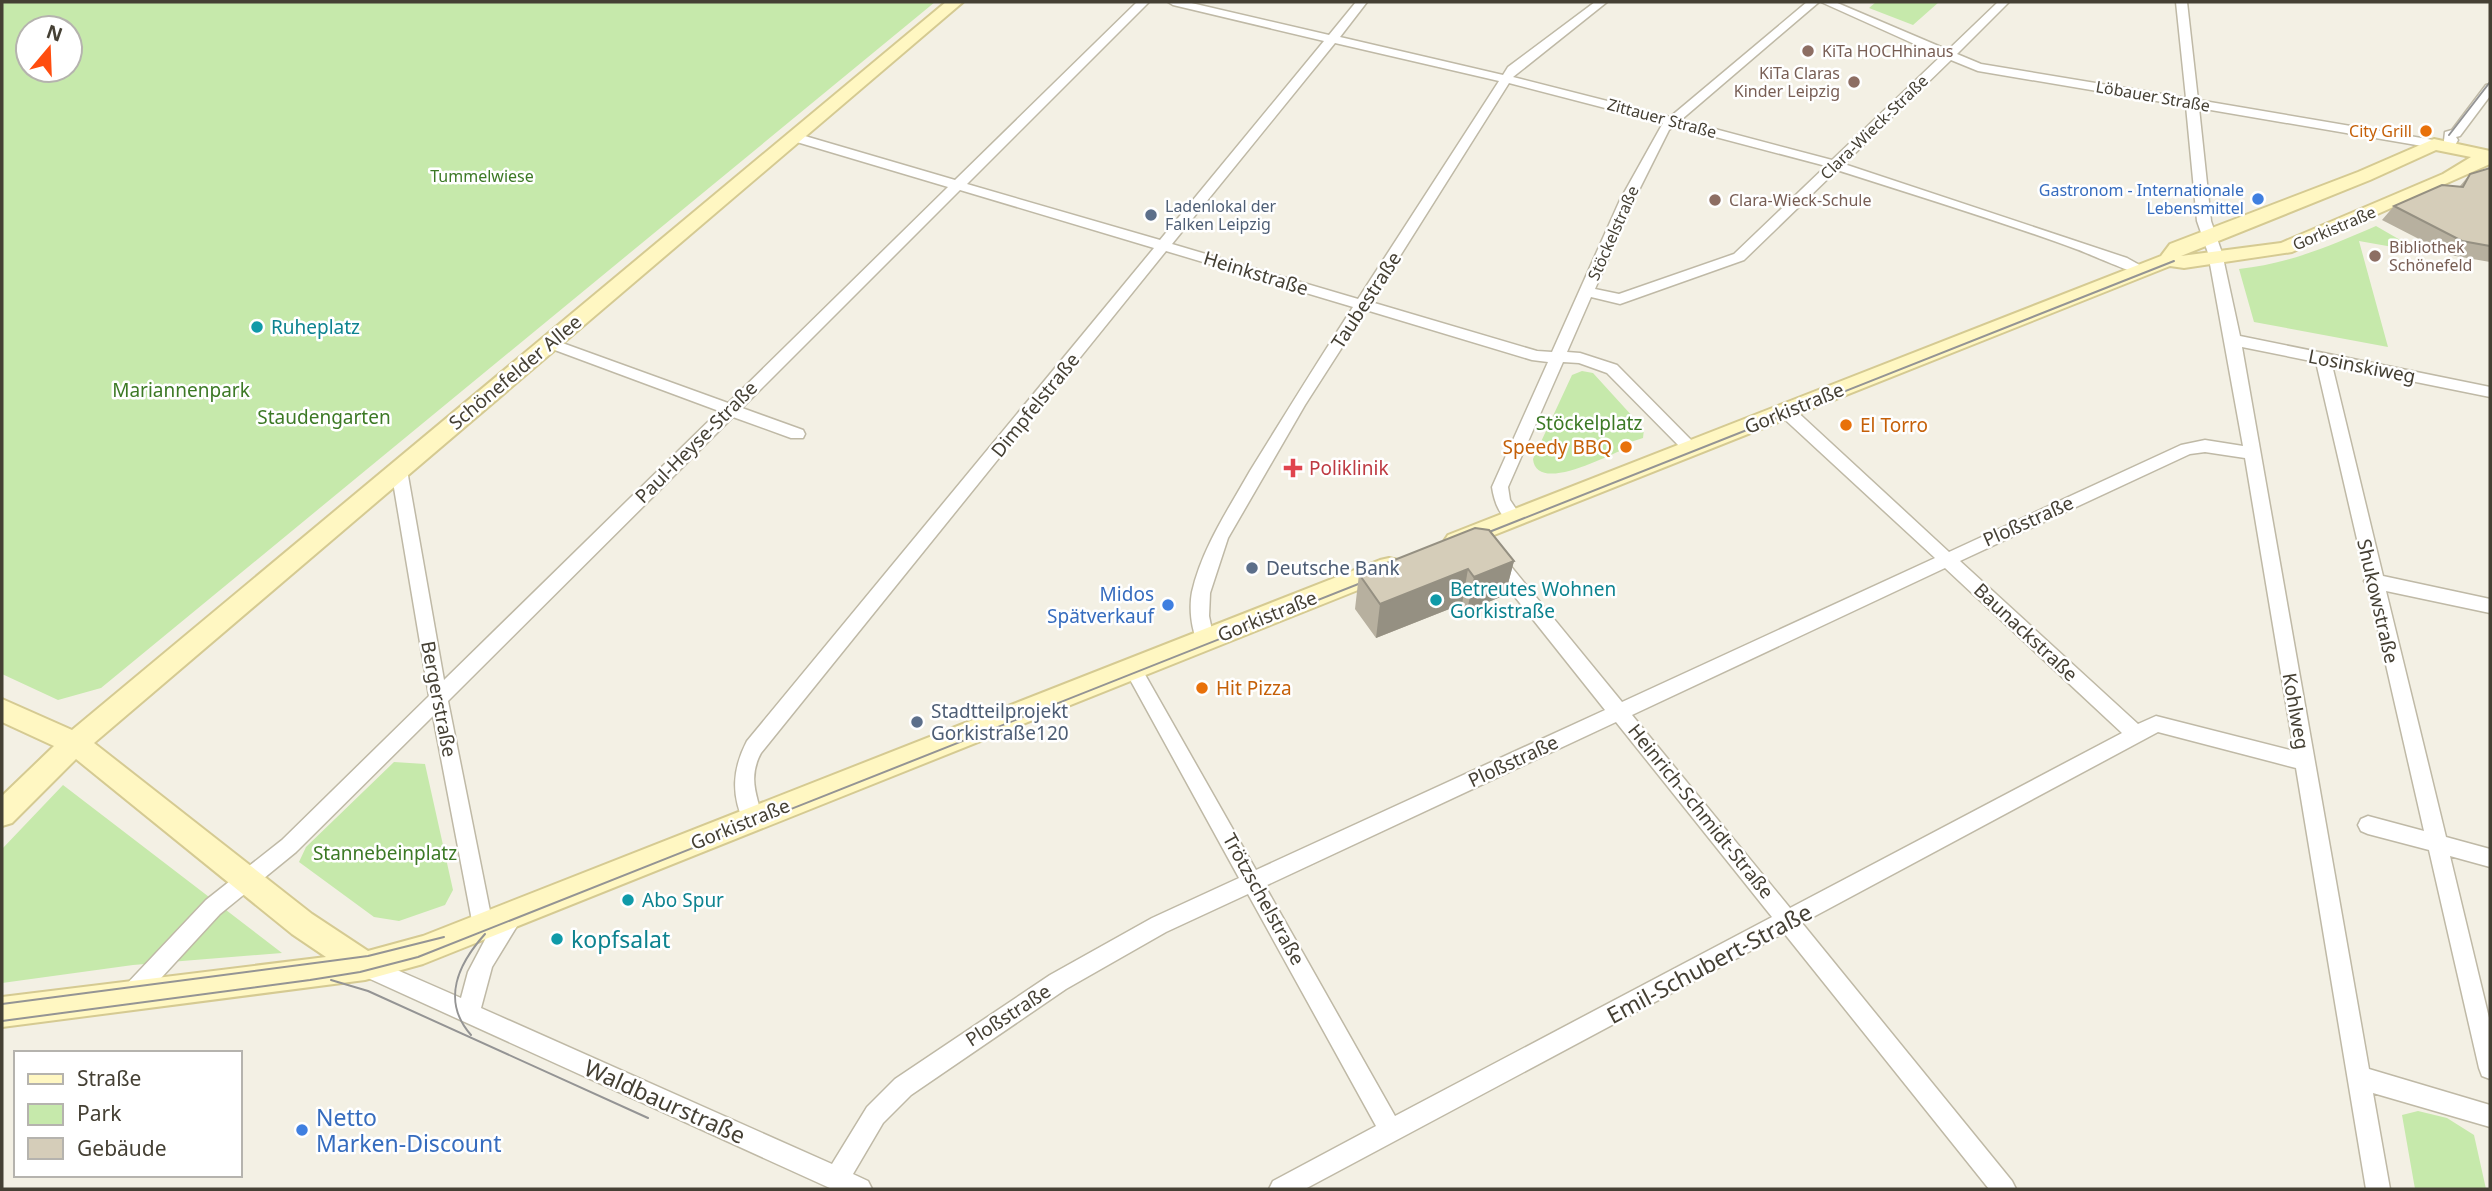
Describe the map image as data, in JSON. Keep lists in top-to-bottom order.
{
  "streets": {
    "main road": ["Löbauer Straße", "Gorkistraße", "Schönefelder Allee"],
    "street": [
      "Zittauer Straße",
      "Clara-Wieck-Straße",
      "Stöckelstraße",
      "Heinkstraße",
      "Taubestraße",
      "Losinskiweg",
      "Dimpfelstraße",
      "Paul-Heyse-Straße",
      "Ploßstraße",
      "Shukowstraße",
      "Baunackstraße",
      "Bergerstraße",
      "Kohlweg",
      "Heinrich-Schmidt-Straße",
      "Trötzschelstraße",
      "Emil-Schubert-Straße",
      "Waldbaurstraße"
    ]
  },
  "crossings": [
    ["Löbauer Straße", "Clara-Wieck-Straße"],
    ["Löbauer Straße", "Gorkistraße"],
    ["Löbauer Straße", "Kohlweg"],
    ["Zittauer Straße", "Clara-Wieck-Straße"],
    ["Zittauer Straße", "Gorkistraße"],
    ["Zittauer Straße", "Stöckelstraße"],
    ["Zittauer Straße", "Taubestraße"],
    ["Zittauer Straße", "Dimpfelstraße"],
    ["Clara-Wieck-Straße", "Stöckelstraße"],
    ["Gorkistraße", "Stöckelstraße"],
    ["Gorkistraße", "Heinkstraße"],
    ["Gorkistraße", "Taubestraße"],
    ["Gorkistraße", "Dimpfelstraße"],
    ["Gorkistraße", "Baunackstraße"],
    ["Gorkistraße", "Bergerstraße"],
    ["Gorkistraße", "Kohlweg"],
    ["Gorkistraße", "Heinrich-Schmidt-Straße"],
    ["Gorkistraße", "Trötzschelstraße"],
    ["Gorkistraße", "Waldbaurstraße"],
    ["Stöckelstraße", "Heinkstraße"],
    ["Heinkstraße", "Taubestraße"],
    ["Heinkstraße", "Schönefelder Allee"],
    ["Heinkstraße", "Dimpfelstraße"],
    ["Heinkstraße", "Paul-Heyse-Straße"],
    ["Losinskiweg", "Shukowstraße"],
    ["Losinskiweg", "Kohlweg"],
    ["Schönefelder Allee", "Bergerstraße"],
    ["Paul-Heyse-Straße", "Bergerstraße"],
    ["Ploßstraße", "Baunackstraße"],
    ["Ploßstraße", "Kohlweg"],
    ["Ploßstraße", "Heinrich-Schmidt-Straße"],
    ["Ploßstraße", "Trötzschelstraße"],
    ["Ploßstraße", "Waldbaurstraße"],
    ["Baunackstraße", "Emil-Schubert-Straße"],
    ["Heinrich-Schmidt-Straße", "Emil-Schubert-Straße"],
    ["Trötzschelstraße", "Emil-Schubert-Straße"]
  ],
  "parks": [
    "Tummelwiese",
    "Mariannenpark",
    "Staudengarten",
    "Stöckelplatz",
    "Stannebeinplatz"
  ],
  "places": {
    "other": [
      "KiTa HOCHhinaus",
      "KiTa Claras Kinder Leipzig",
      "City Grill",
      "Gastronom - Internationale Lebensmittel",
      "Clara-Wieck-Schule",
      "Ladenlokal der Falken Leipzig",
      "Bibliothek Schönefeld",
      "Ruheplatz",
      "El Torro",
      "Speedy BBQ",
      "Deutsche Bank",
      "Betreutes Wohnen Gorkistraße",
      "Midos Spätverkauf",
      "Hit Pizza",
      "Stadtteilprojekt Gorkistraße120",
      "Abo Spur",
      "kopfsalat",
      "Netto Marken-Discount"
    ],
    "health": ["Poliklinik"]
  },
  "legend": ["Straße", "Park", "Gebäude"],
  "north": "top"
}
